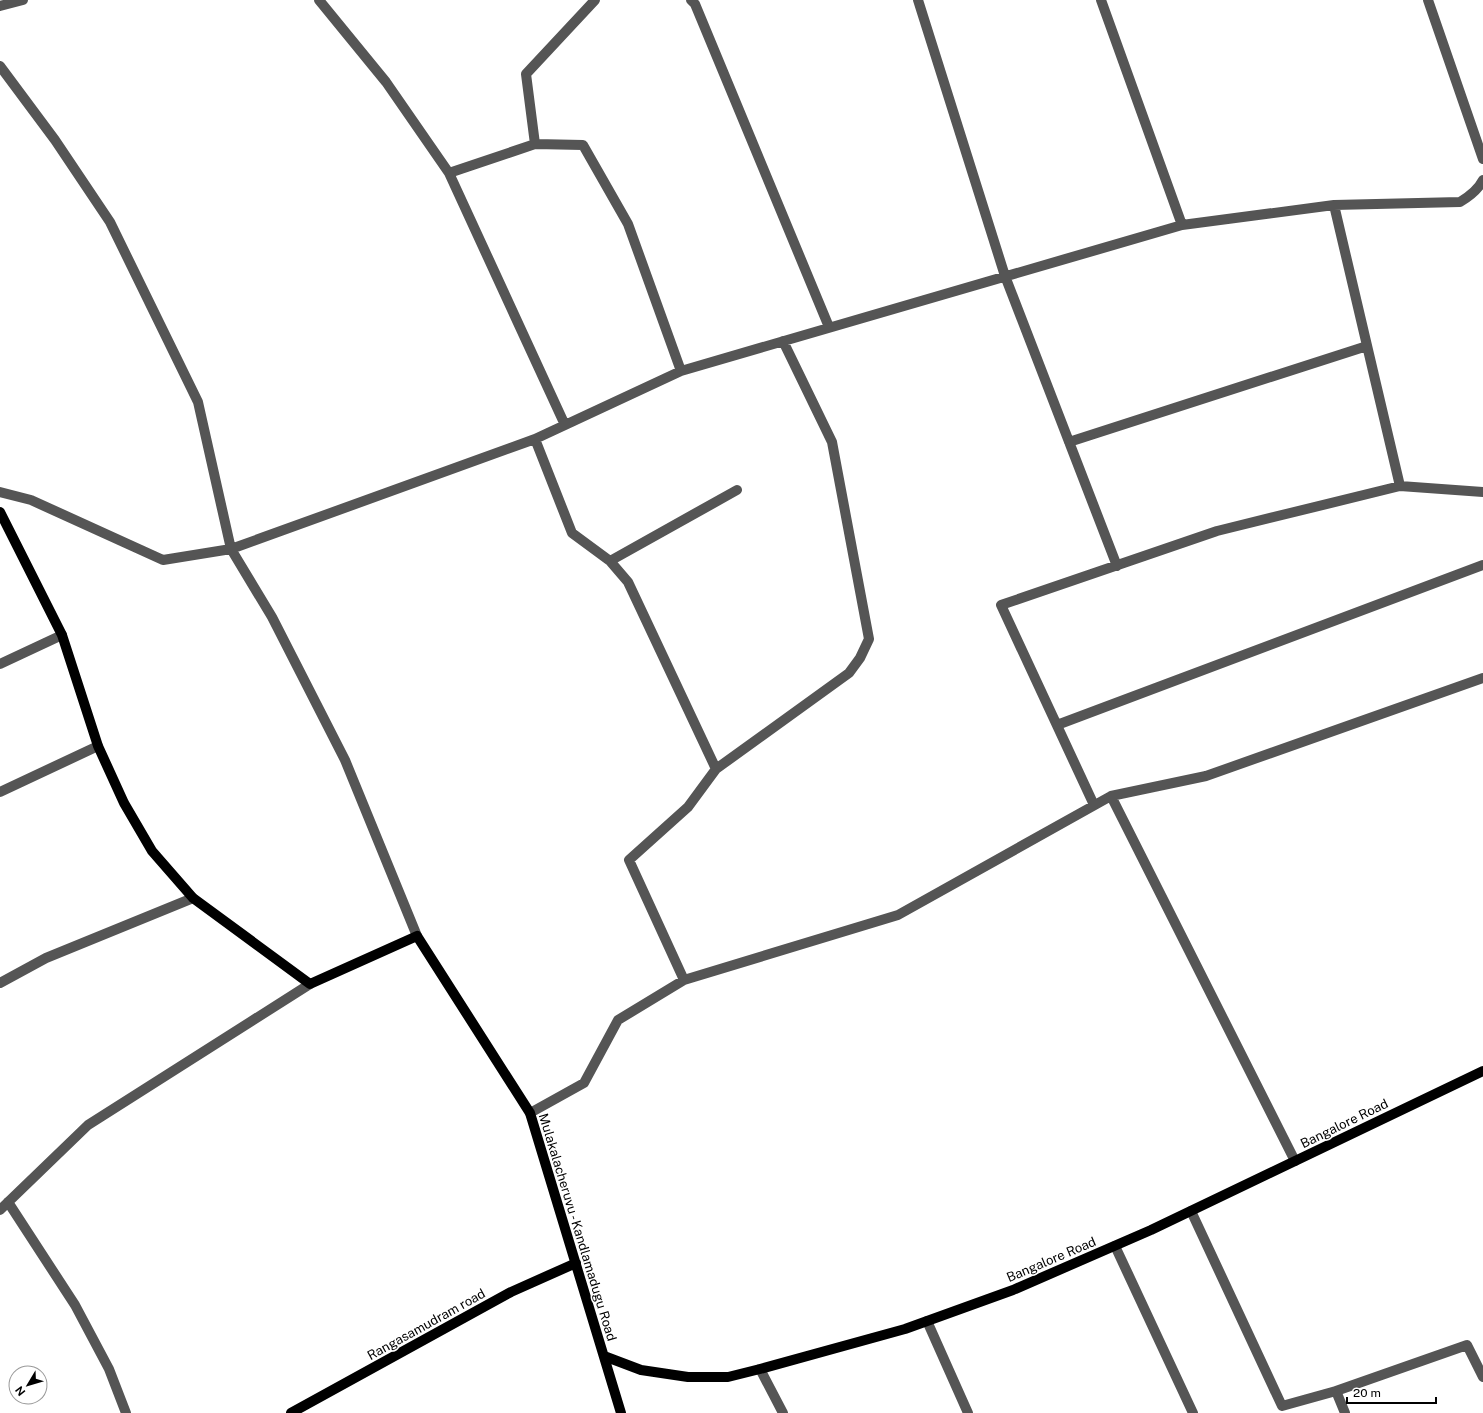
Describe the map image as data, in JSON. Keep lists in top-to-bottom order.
{
  "streets": {
    "main road": ["Bangalore Road", "Mulakalacheruvu - Kandlamadugu Road", "Rangasamudram road"]
  },
  "crossings": [
    ["Bangalore Road", "Mulakalacheruvu - Kandlamadugu Road"],
    ["Mulakalacheruvu - Kandlamadugu Road", "Rangasamudram road"]
  ],
  "scale_bar": "20 m",
  "north": "bottom left"
}
